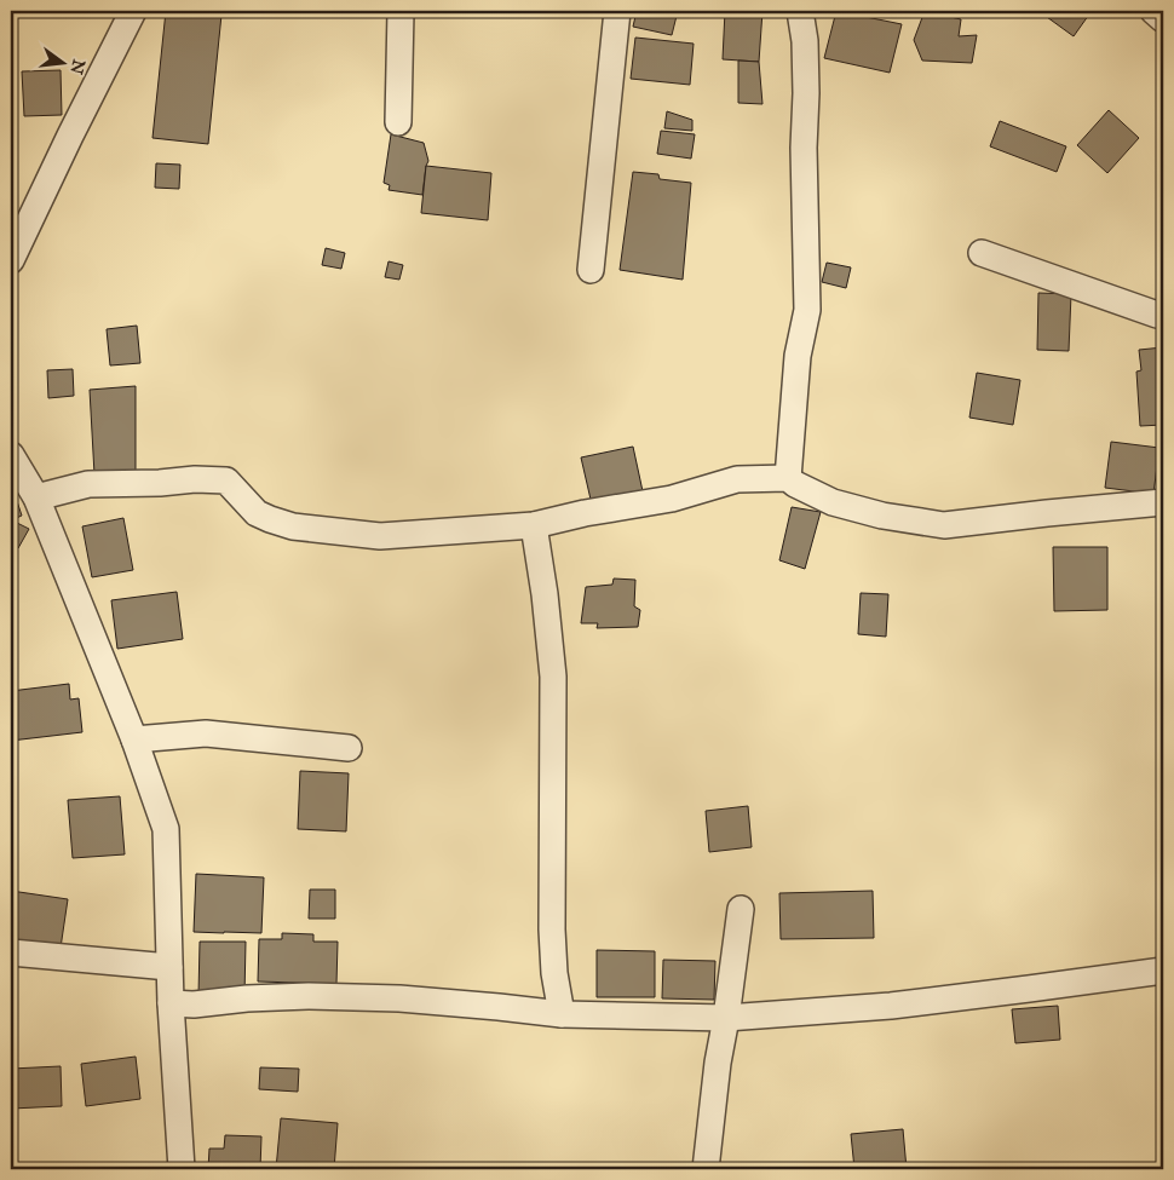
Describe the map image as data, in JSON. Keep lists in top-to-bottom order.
{
  "north": "right"
}
